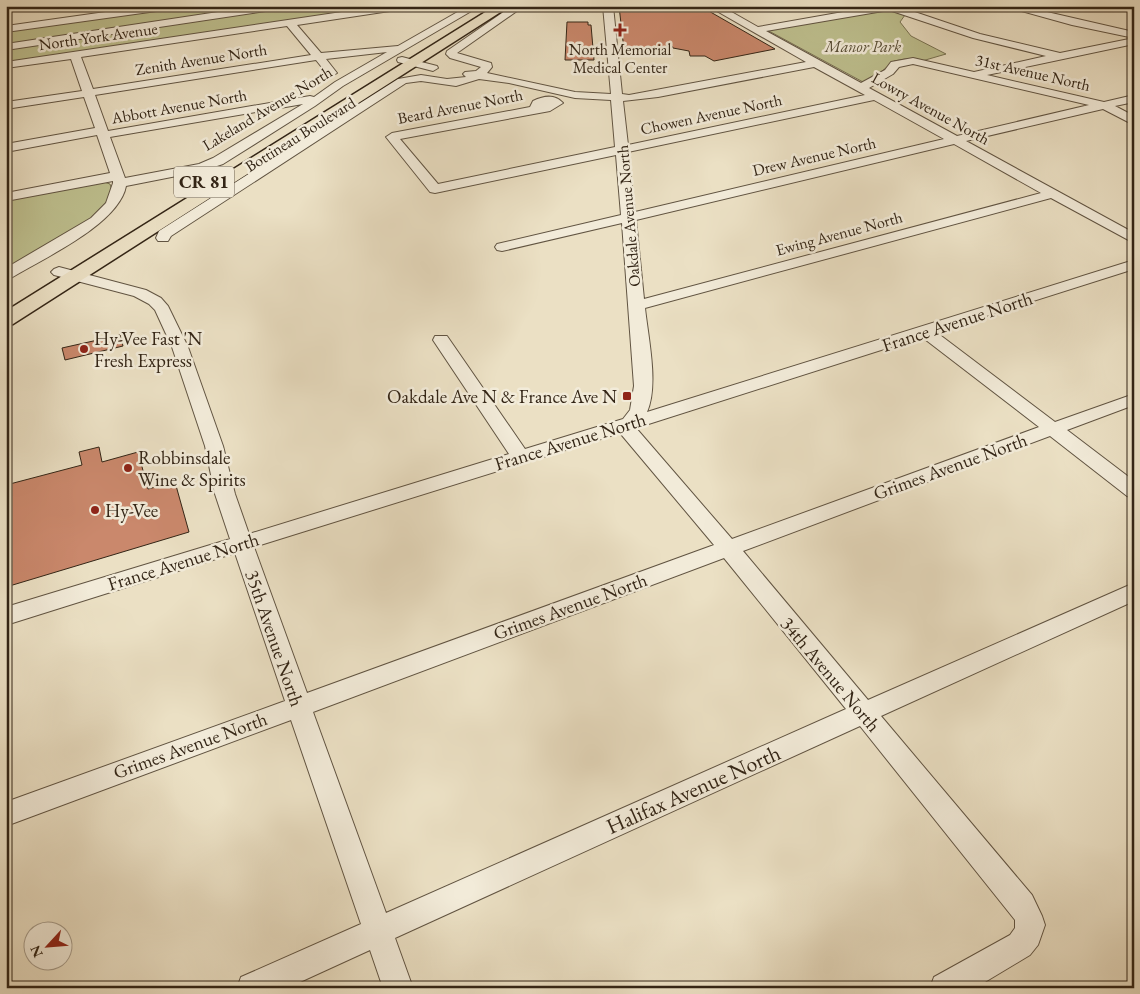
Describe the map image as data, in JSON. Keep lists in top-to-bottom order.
{
  "streets": {
    "main road": ["Bottineau Boulevard", "CR 81"],
    "street": [
      "North York Avenue",
      "Zenith Avenue North",
      "31st Avenue North",
      "Abbott Avenue North",
      "Beard Avenue North",
      "Lakeland Avenue North",
      "Lowry Avenue North",
      "Chowen Avenue North",
      "Drew Avenue North",
      "Oakdale Avenue North",
      "Ewing Avenue North",
      "France Avenue North",
      "Grimes Avenue North",
      "35th Avenue North",
      "34th Avenue North",
      "Halifax Avenue North"
    ]
  },
  "crossings": [
    ["Zenith Avenue North", "Lakeland Avenue North"],
    ["Zenith Avenue North", "Bottineau Boulevard"],
    ["31st Avenue North", "Lowry Avenue North"],
    ["31st Avenue North", "Drew Avenue North"],
    ["Abbott Avenue North", "Lakeland Avenue North"],
    ["Beard Avenue North", "Chowen Avenue North"],
    ["Lakeland Avenue North", "Bottineau Boulevard"],
    ["Lowry Avenue North", "Chowen Avenue North"],
    ["Lowry Avenue North", "Drew Avenue North"],
    ["Lowry Avenue North", "Ewing Avenue North"],
    ["Chowen Avenue North", "Oakdale Avenue North"],
    ["Bottineau Boulevard", "35th Avenue North"],
    ["Drew Avenue North", "Oakdale Avenue North"],
    ["Oakdale Avenue North", "Ewing Avenue North"],
    ["Oakdale Avenue North", "France Avenue North"],
    ["Oakdale Avenue North", "34th Avenue North"],
    ["France Avenue North", "35th Avenue North"],
    ["France Avenue North", "34th Avenue North"],
    ["Grimes Avenue North", "35th Avenue North"],
    ["Grimes Avenue North", "34th Avenue North"],
    ["35th Avenue North", "Halifax Avenue North"],
    ["34th Avenue North", "Halifax Avenue North"]
  ],
  "parks": ["Manor Park"],
  "places": {
    "health": ["North Memorial Medical Center"],
    "other": ["Hy-Vee Fast 'N Fresh Express", "Robbinsdale Wine & Spirits", "Hy-Vee"],
    "transit": ["Oakdale Ave N & France Ave N"]
  },
  "north": "bottom left"
}
